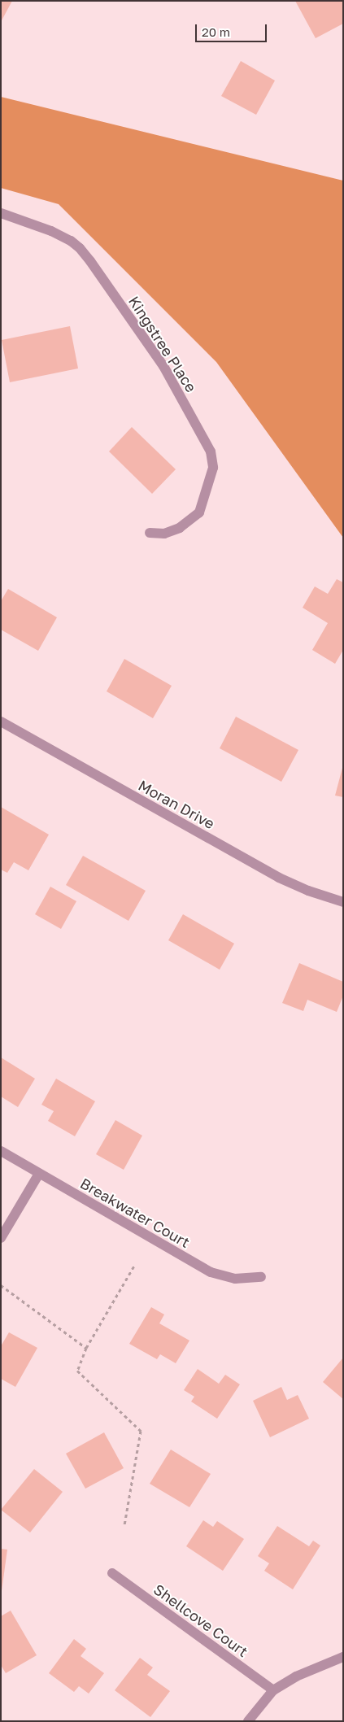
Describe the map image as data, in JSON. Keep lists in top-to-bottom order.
{
  "streets": {
    "street": [
      "Kingstree Place",
      "Moran Drive",
      "Breakwater Court",
      "Shellcove Court"
    ]
  },
  "scale_bar": "20 m"
}
